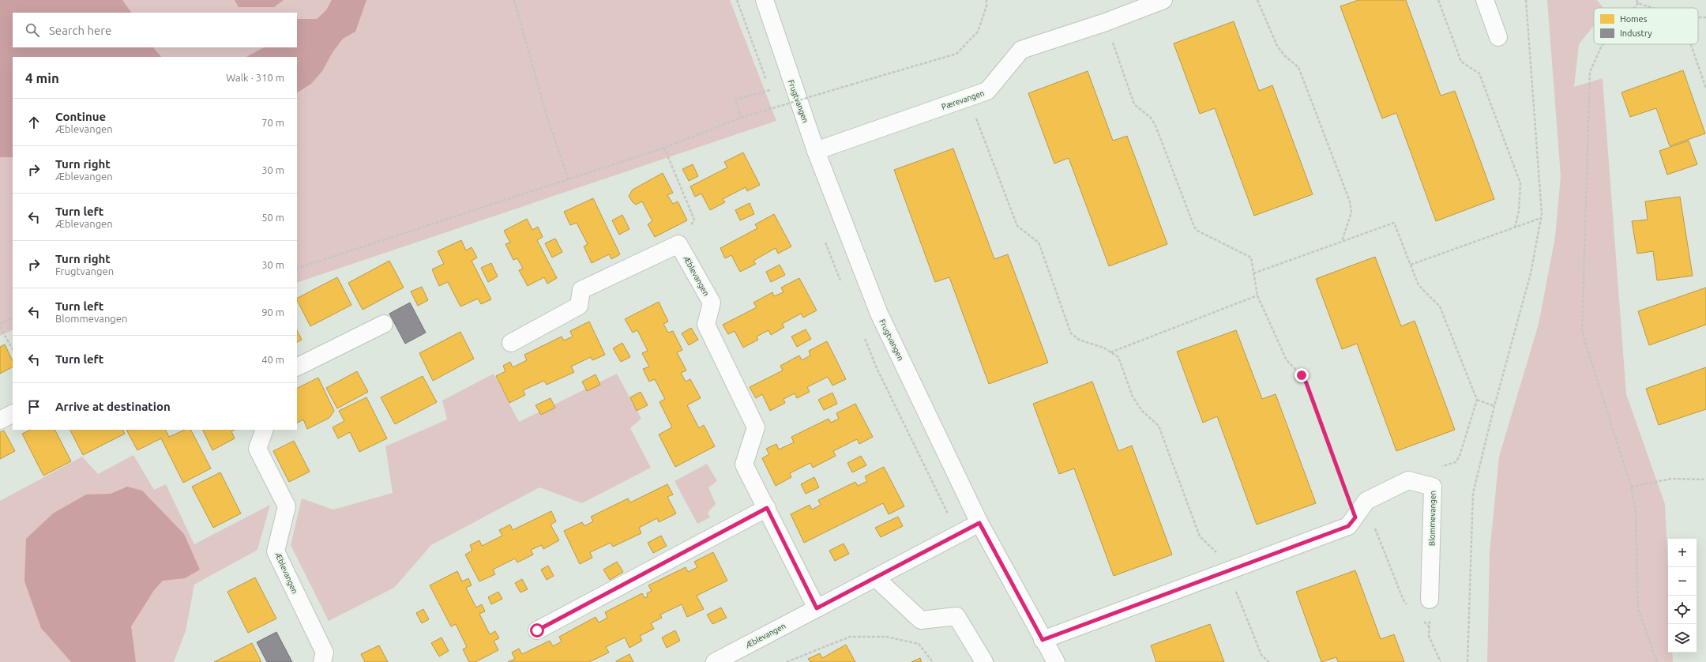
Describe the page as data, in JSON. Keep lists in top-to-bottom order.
{
  "streets": {
    "street": [
      "Pærevangen",
      "Frugtvangen",
      "Æblevangen",
      "Blommevangen"
    ]
  },
  "crossings": [
    ["Pærevangen", "Frugtvangen"],
    ["Frugtvangen", "Æblevangen"],
    ["Frugtvangen", "Blommevangen"]
  ],
  "legend": ["Homes", "Industry"],
  "page": {
    "search": "Search here",
    "heading": ["4 min", "Walk · 310 m"],
    "list": [
      ["Continue", "Æblevangen", "70 m"],
      ["Turn right", "Æblevangen", "30 m"],
      ["Turn left", "Æblevangen", "50 m"],
      ["Turn right", "Frugtvangen", "30 m"],
      ["Turn left", "Blommevangen", "90 m"],
      ["Turn left", "40 m"],
      "Arrive at destination"
    ],
    "map_buttons": ["+", "−"]
  }
}
